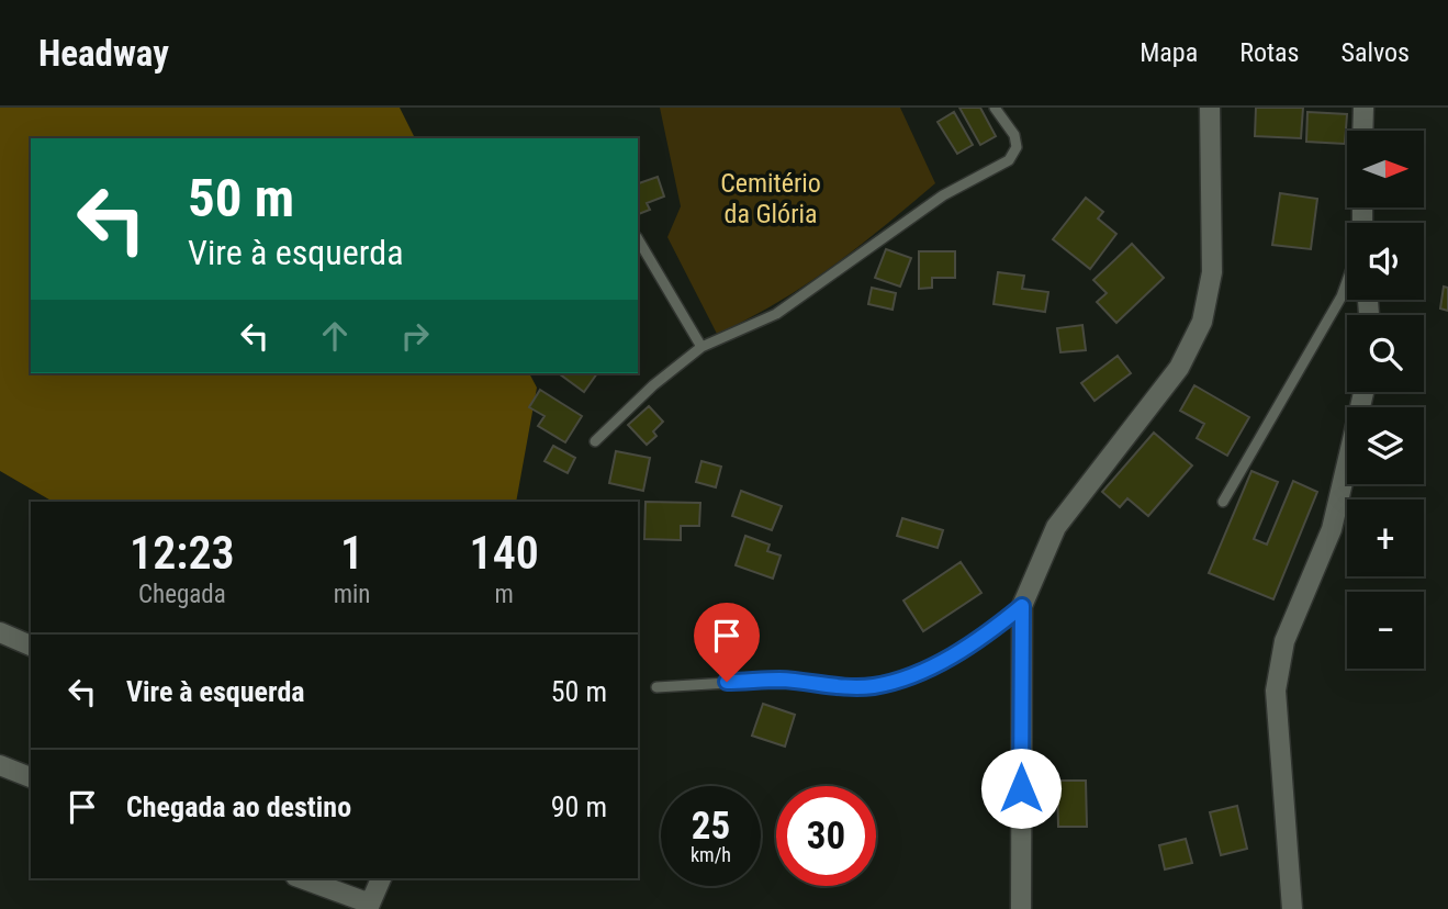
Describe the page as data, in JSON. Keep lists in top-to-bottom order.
{
  "parks": ["Cemitério da Glória"],
  "north": "right",
  "page": {
    "header": "Headway",
    "nav": ["Mapa", "Rotas", "Salvos"],
    "map_buttons": ["+", "−"],
    "turn": ["50 m", "Vire à esquerda"],
    "eta": [
      "12:23",
      "Chegada",
      "1",
      "min",
      "140",
      "m"
    ],
    "list": [
      {
        "name": "Vire à esquerda",
        "value": "50 m"
      },
      {
        "name": "Chegada ao destino",
        "value": "90 m"
      }
    ],
    "speed": "25 km/h",
    "limit": "30"
  }
}
